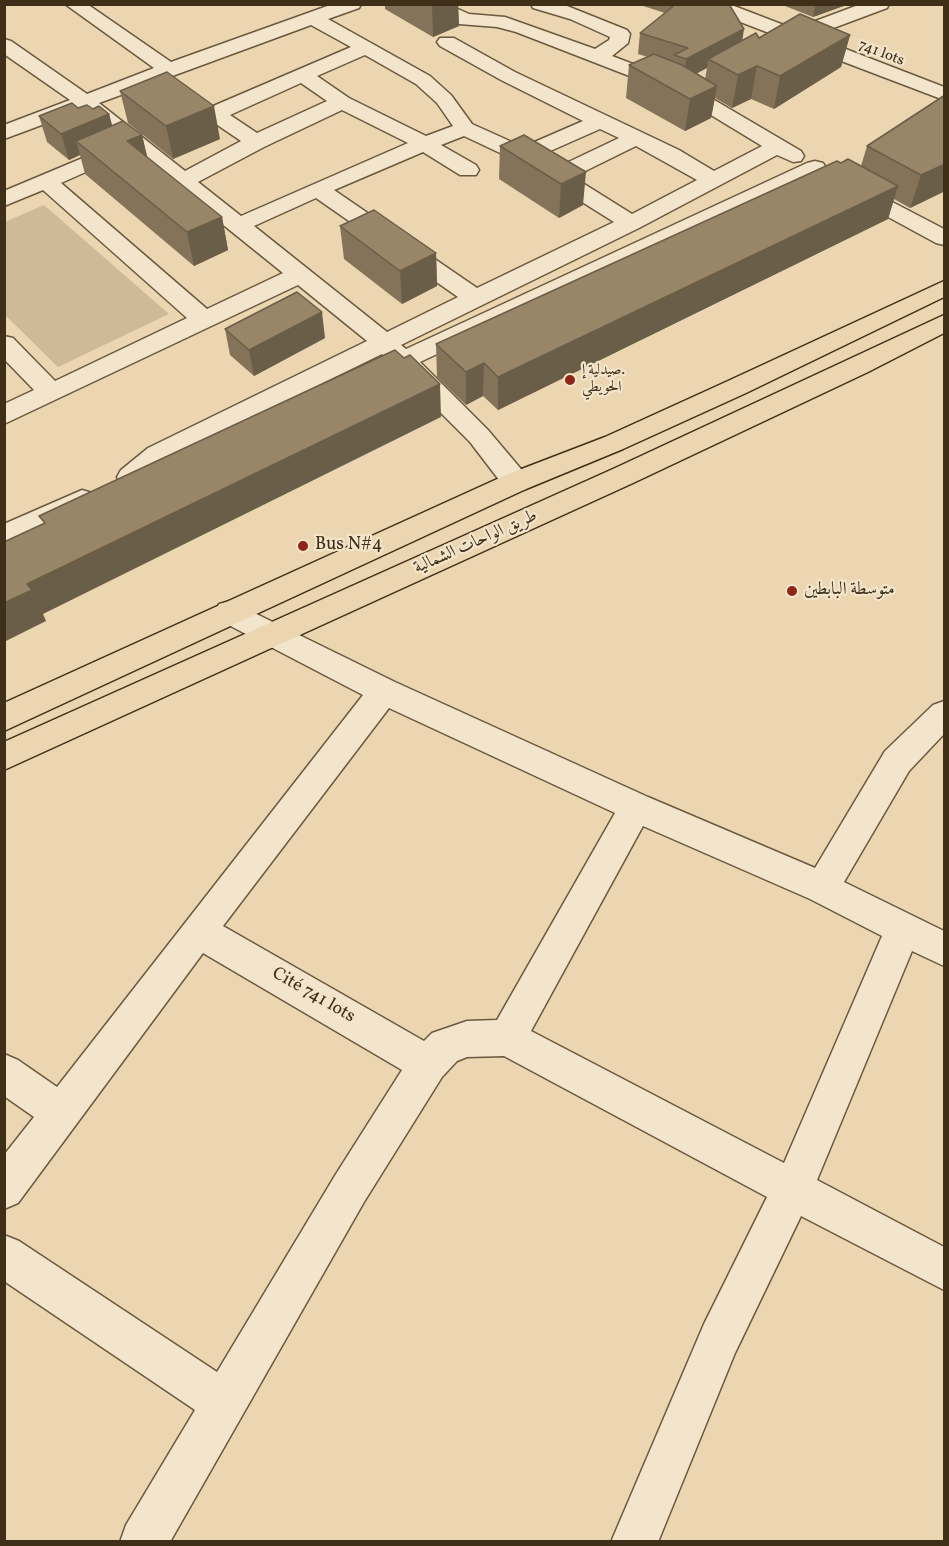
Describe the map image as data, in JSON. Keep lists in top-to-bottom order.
{
  "streets": {
    "main road": ["طريق الواحات الشمالية"],
    "street": ["741 lots", "Cité 741 lots"]
  },
  "places": ["صيدلية إ. الحويطي", "Bus N#4", "متوسطة البابطين"]
}
